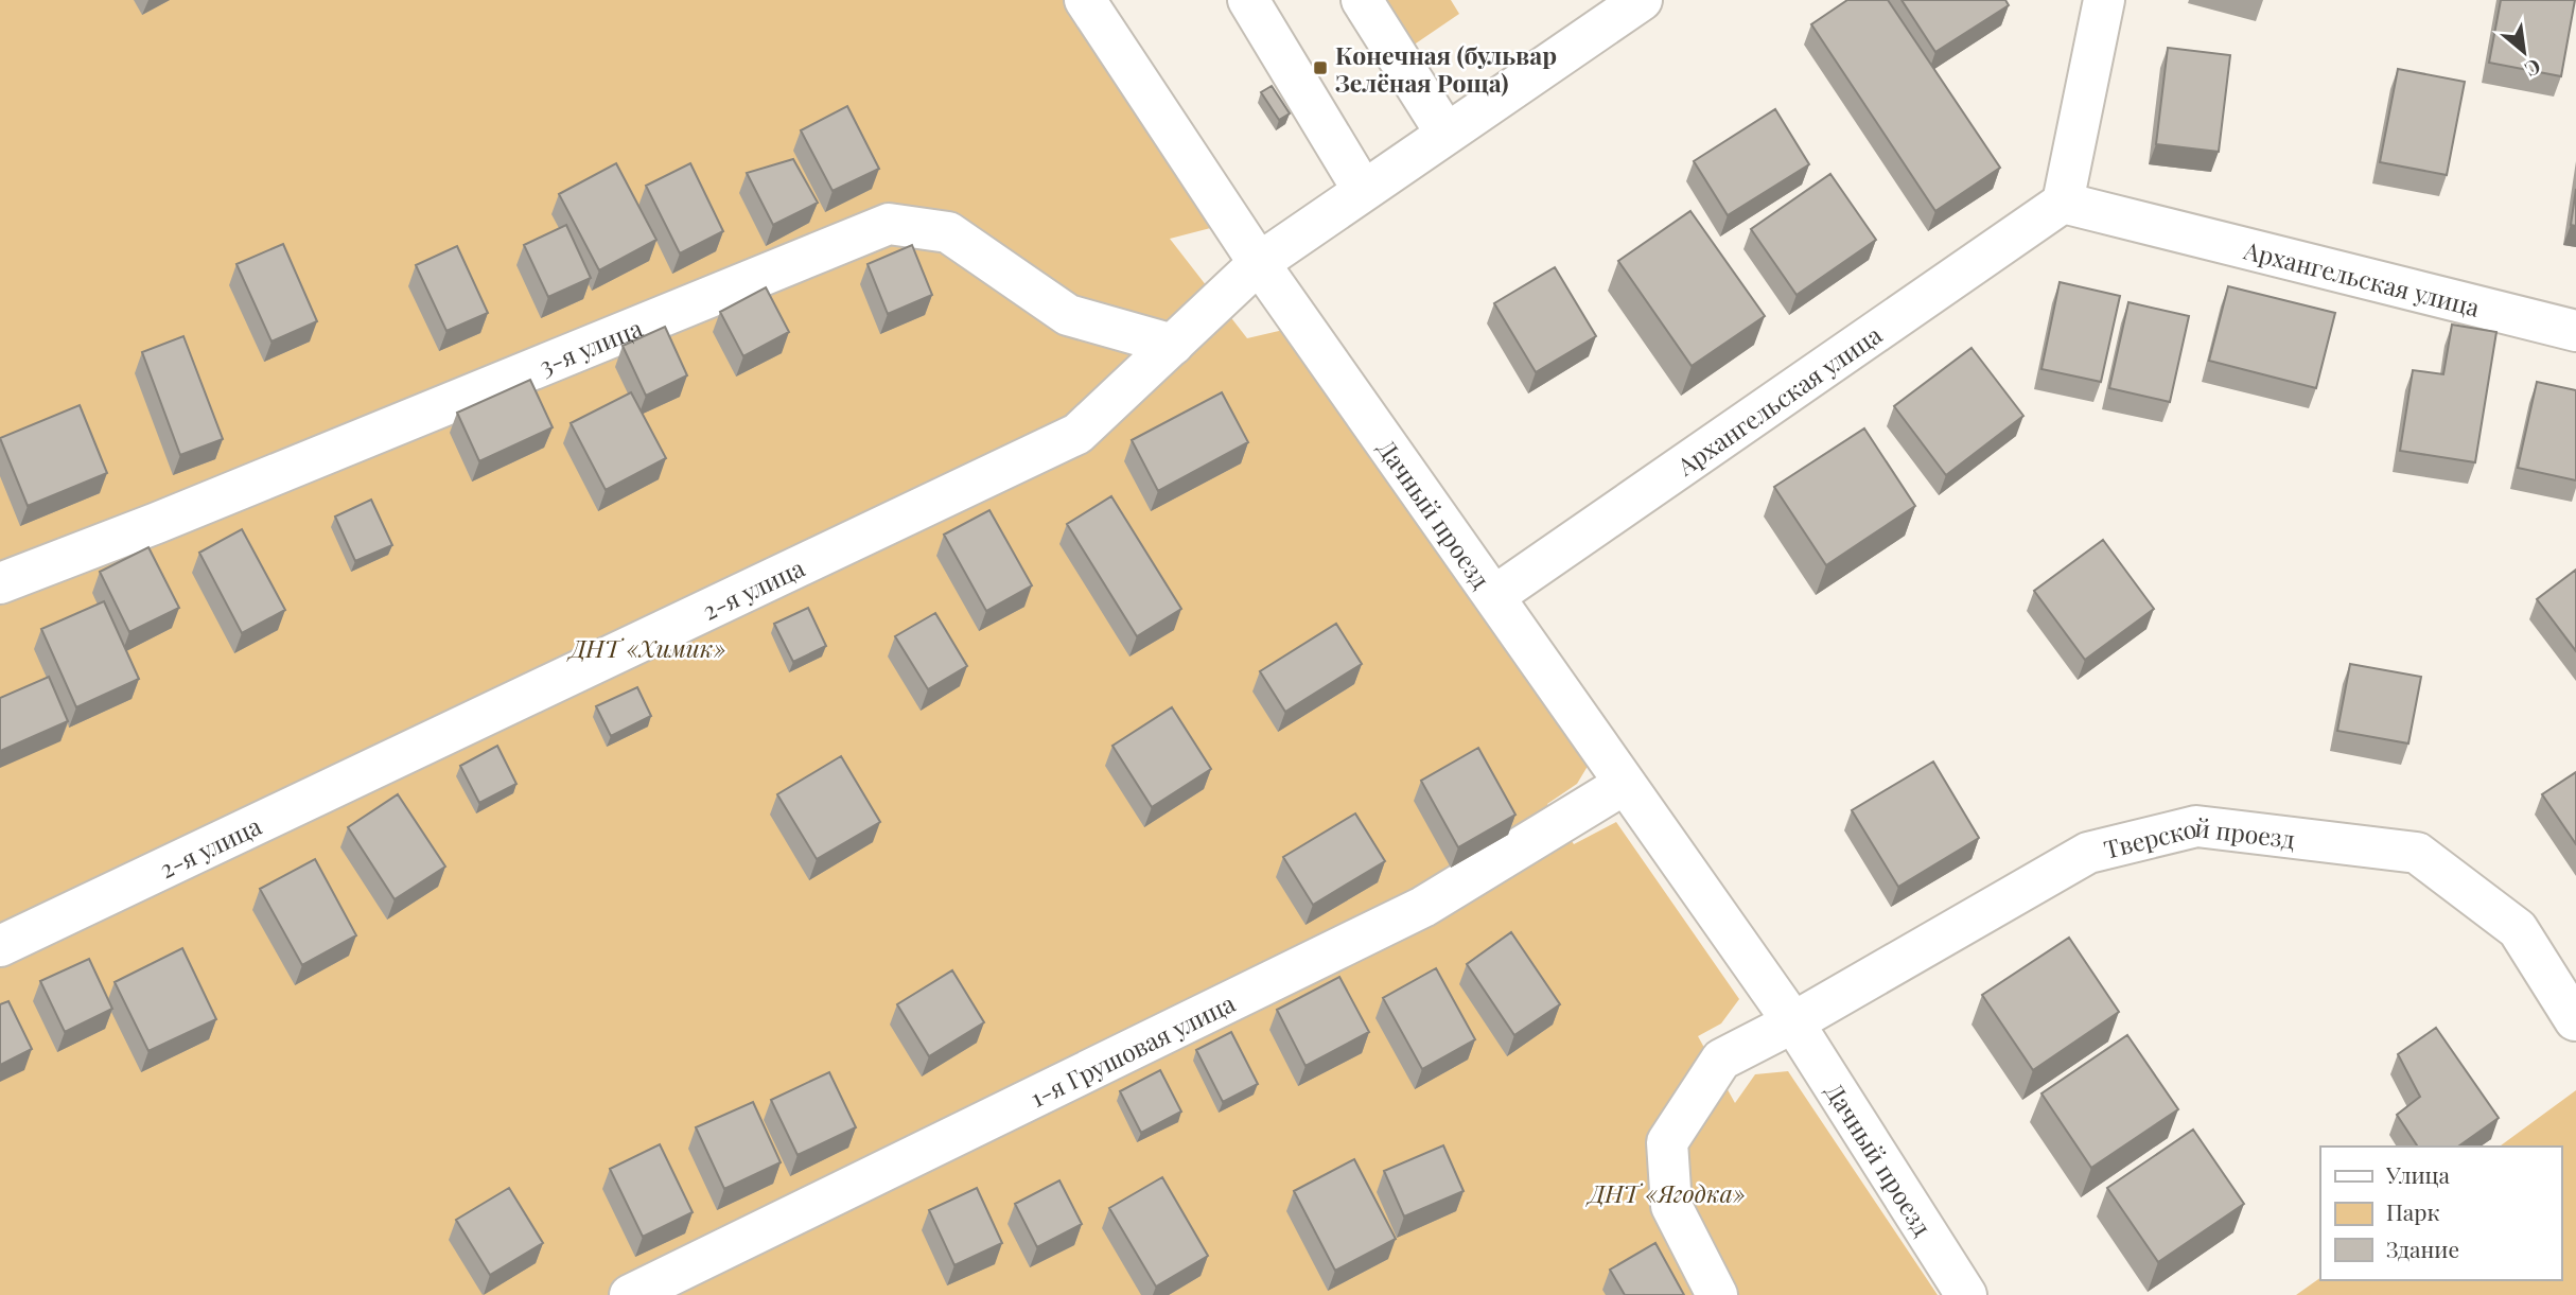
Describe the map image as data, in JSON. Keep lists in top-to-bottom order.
{
  "streets": {
    "street": [
      "Архангельская улица",
      "3-я улица",
      "Дачный проезд",
      "2-я улица",
      "Тверской проезд",
      "1-я Грушовая улица"
    ]
  },
  "crossings": [
    ["Архангельская улица", "Дачный проезд"],
    ["3-я улица", "2-я улица"],
    ["Дачный проезд", "2-я улица"],
    ["Дачный проезд", "Тверской проезд"],
    ["Дачный проезд", "1-я Грушовая улица"]
  ],
  "parks": ["ДНТ «Химик»", "ДНТ «Ягодка»"],
  "places": {
    "transit": ["Конечная (бульвар Зелёная Роща)"]
  },
  "legend": ["Улица", "Парк", "Здание"],
  "north": "bottom right"
}
